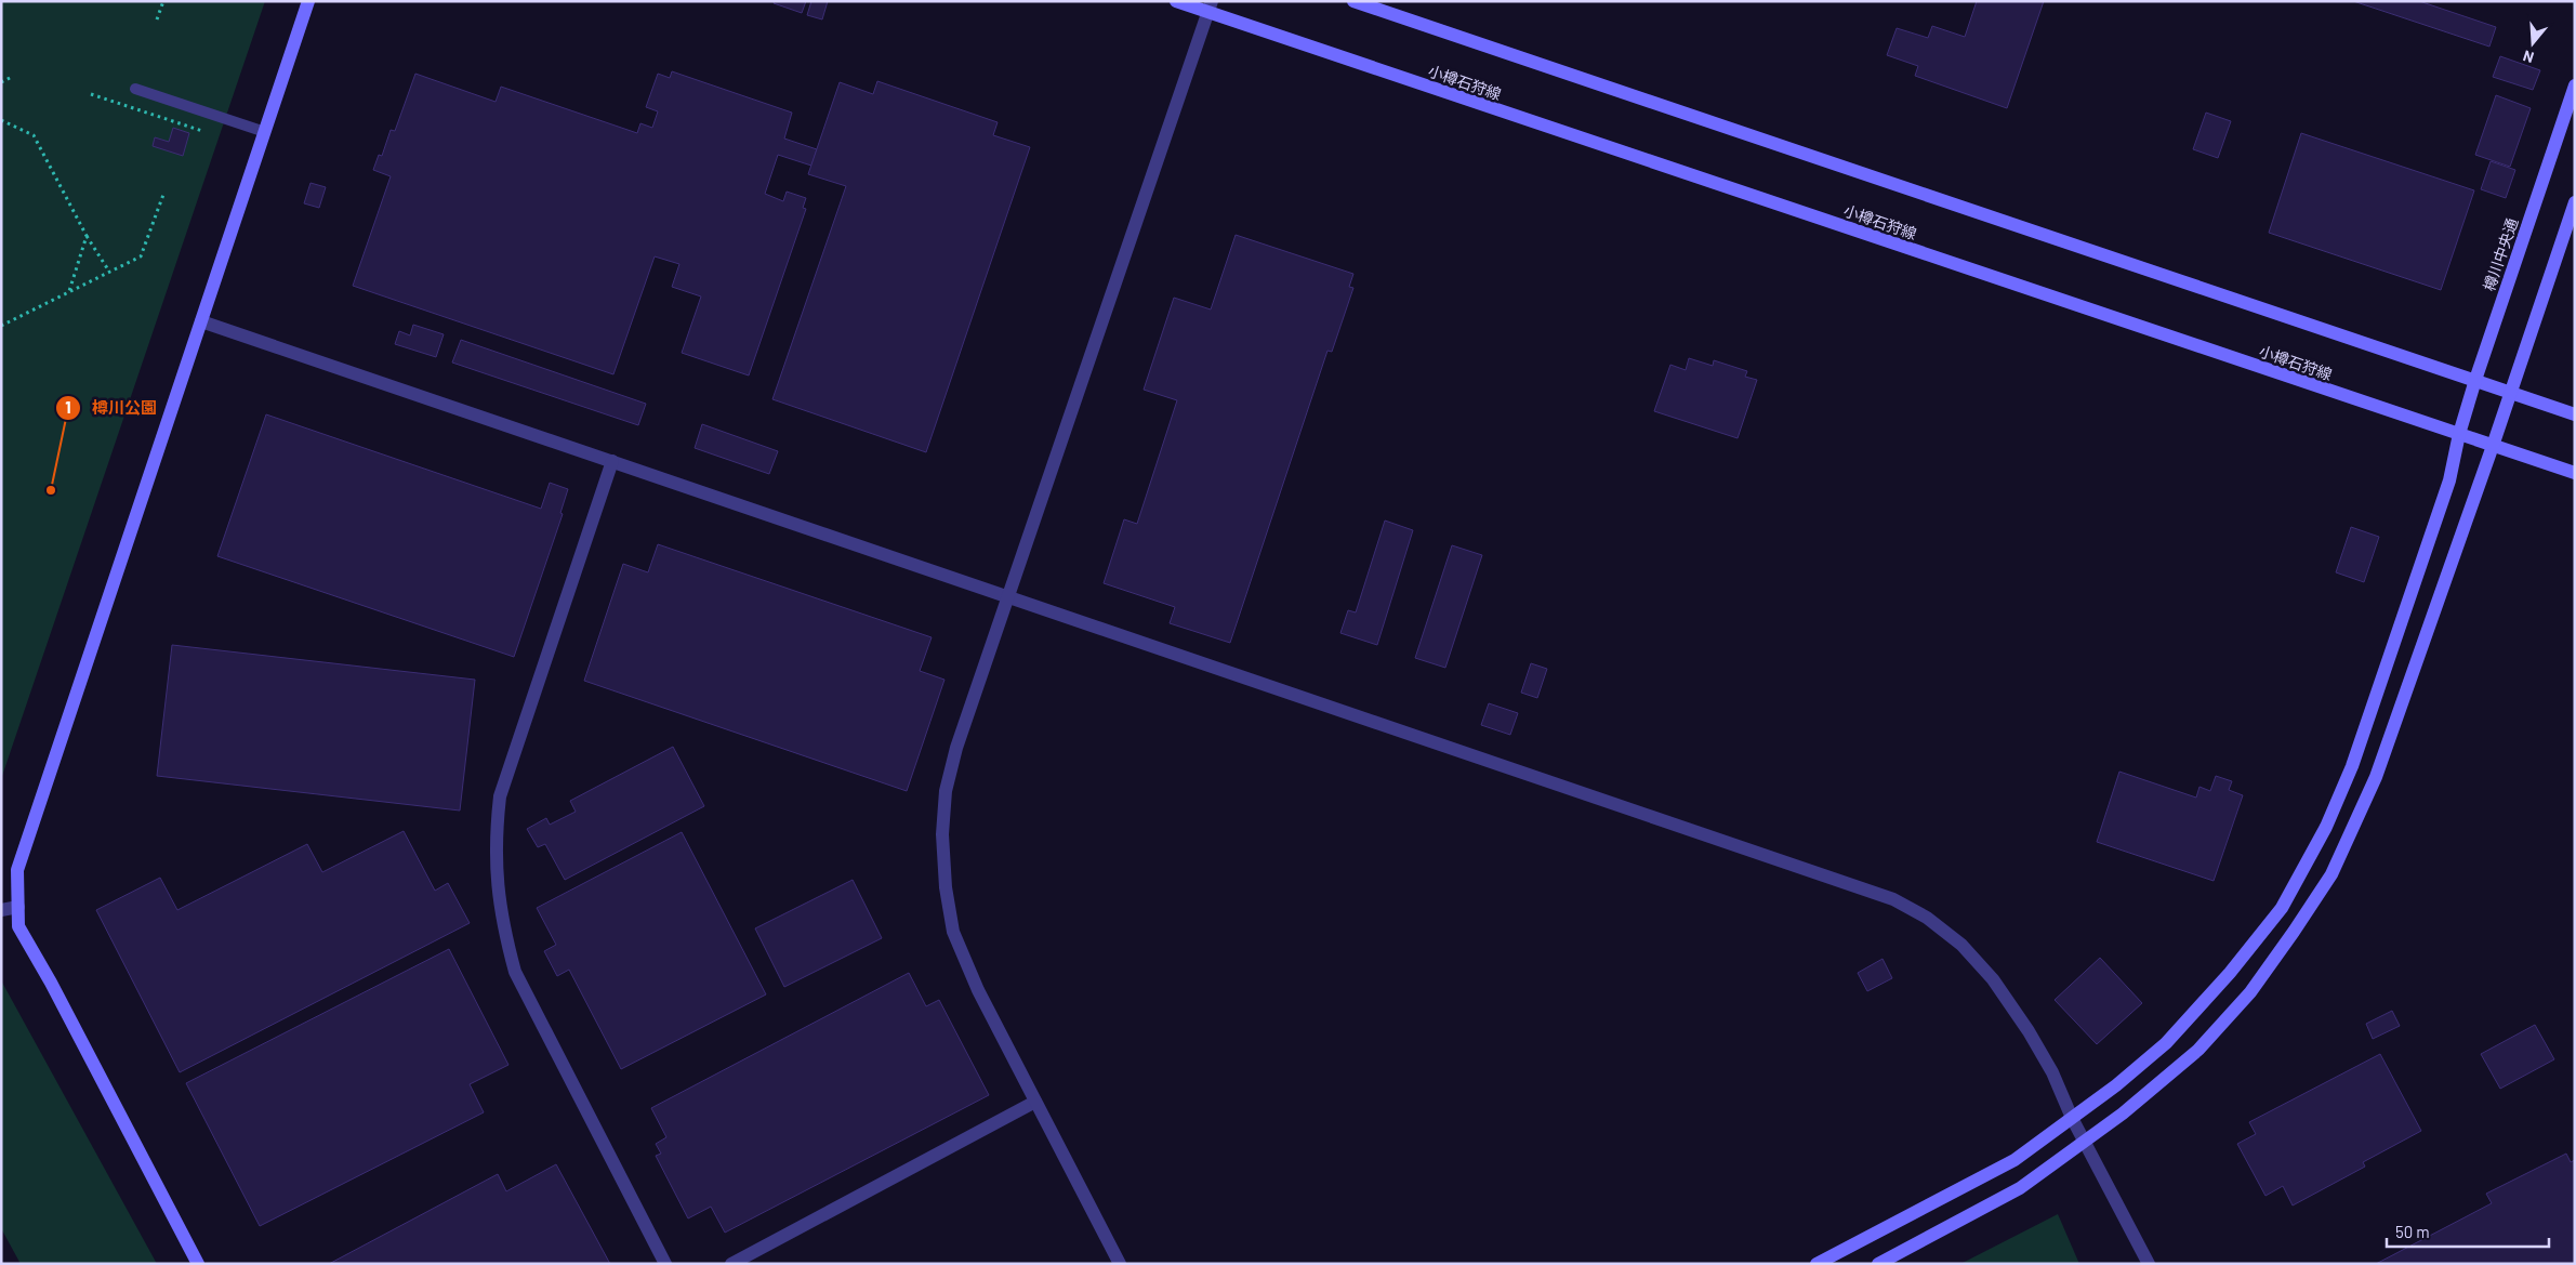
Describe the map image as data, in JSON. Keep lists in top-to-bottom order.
{
  "streets": {
    "street": ["小樽石狩線", "樽川中央通"]
  },
  "crossings": [
    ["小樽石狩線", "樽川中央通"]
  ],
  "places": ["樽川公園"],
  "scale_bar": "50 m",
  "north": "bottom"
}
